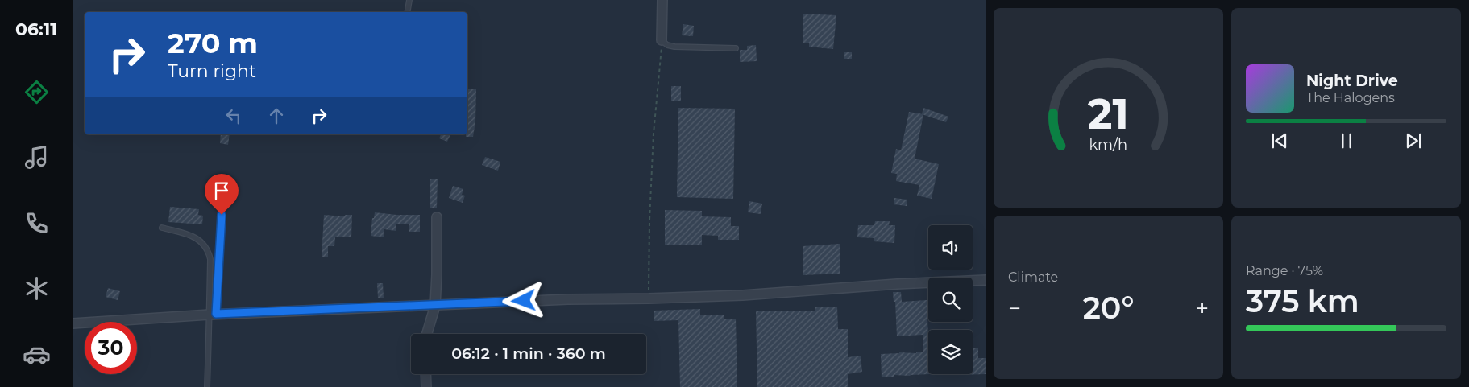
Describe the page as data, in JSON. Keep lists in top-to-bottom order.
{
  "page": {
    "tabs": "06:11",
    "turn": ["270 m", "Turn right"],
    "song": ["Night Drive", "The Halogens"],
    "tile": [
      "Climate",
      ["Range · 75%", "375 km"]
    ],
    "heat": ["−", "20°", "+"],
    "limit": "30",
    "trip": "06:12 · 1 min · 360 m",
    "gauge": ["21", "km/h"]
  }
}
